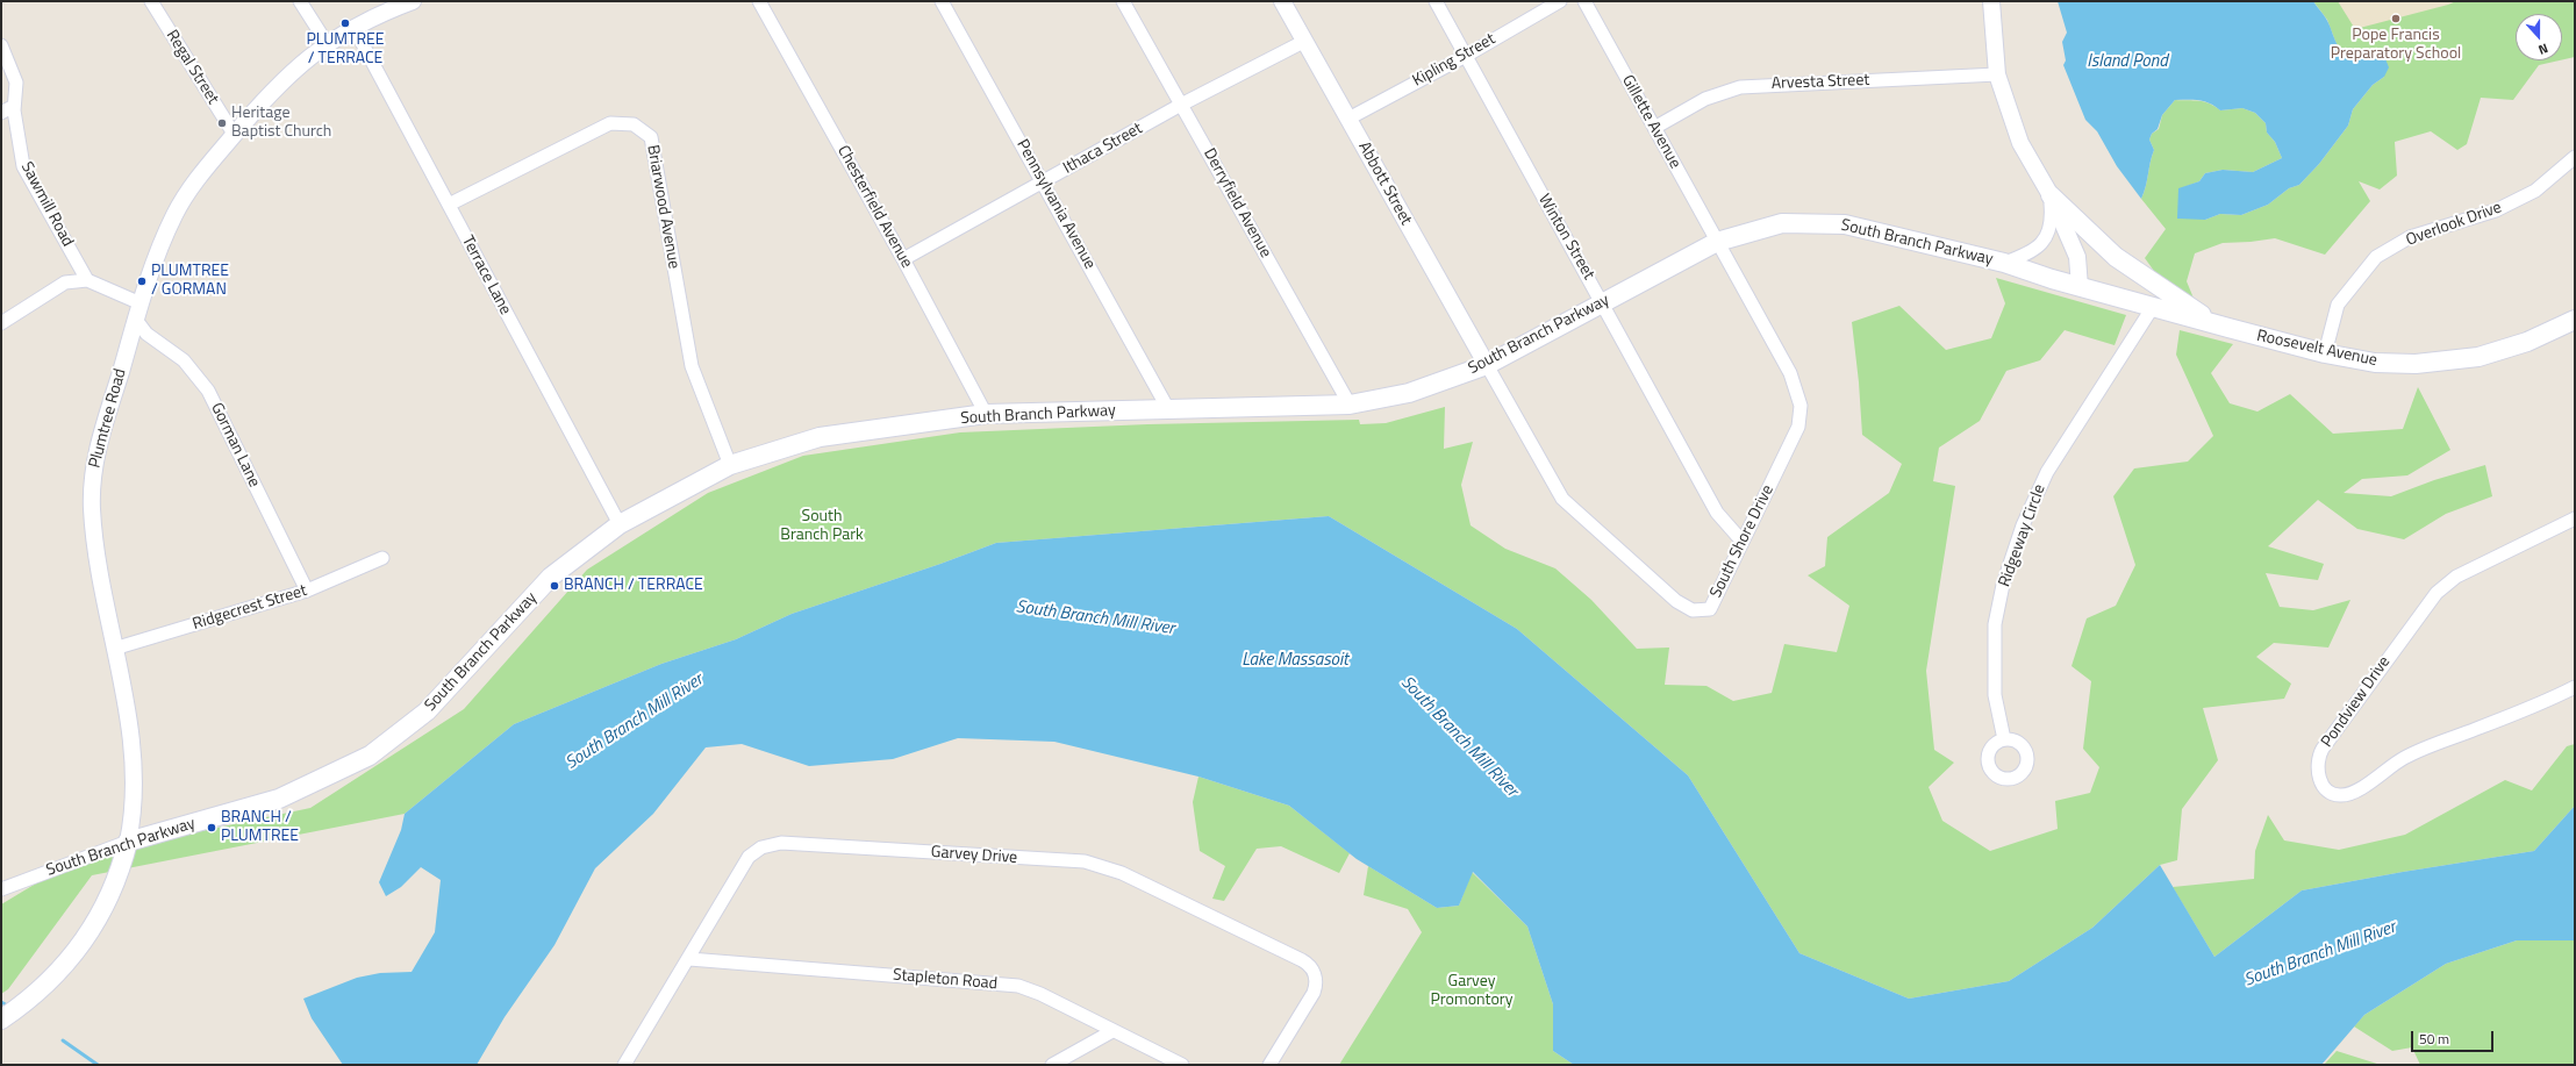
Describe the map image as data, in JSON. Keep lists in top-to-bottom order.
{
  "streets": {
    "main road": ["South Branch Parkway", "Roosevelt Avenue", "Plumtree Road"],
    "street": [
      "Kipling Street",
      "Regal Street",
      "Arvesta Street",
      "Gillette Avenue",
      "Ithaca Street",
      "Abbott Street",
      "Derryfield Avenue",
      "Sawmill Road",
      "Pennsylvania Avenue",
      "Briarwood Avenue",
      "Chesterfield Avenue",
      "Overlook Drive",
      "Winton Street",
      "Terrace Lane",
      "Gorman Lane",
      "Ridgeway Circle",
      "South Shore Drive",
      "Ridgecrest Street",
      "Pondview Drive",
      "Garvey Drive",
      "Stapleton Road"
    ]
  },
  "crossings": [
    ["Kipling Street", "Abbott Street"],
    ["Kipling Street", "Winton Street"],
    ["Regal Street", "Plumtree Road"],
    ["Arvesta Street", "Gillette Avenue"],
    ["Arvesta Street", "Roosevelt Avenue"],
    ["Gillette Avenue", "South Branch Parkway"],
    ["Gillette Avenue", "South Shore Drive"],
    ["Ithaca Street", "Abbott Street"],
    ["Ithaca Street", "Derryfield Avenue"],
    ["Ithaca Street", "Pennsylvania Avenue"],
    ["Ithaca Street", "Chesterfield Avenue"],
    ["Abbott Street", "South Branch Parkway"],
    ["Abbott Street", "South Shore Drive"],
    ["Derryfield Avenue", "South Branch Parkway"],
    ["Pennsylvania Avenue", "South Branch Parkway"],
    ["Briarwood Avenue", "South Branch Parkway"],
    ["Briarwood Avenue", "Terrace Lane"],
    ["Chesterfield Avenue", "South Branch Parkway"],
    ["Overlook Drive", "Roosevelt Avenue"],
    ["Winton Street", "South Branch Parkway"],
    ["Winton Street", "South Shore Drive"],
    ["South Branch Parkway", "Terrace Lane"],
    ["South Branch Parkway", "Roosevelt Avenue"],
    ["South Branch Parkway", "Plumtree Road"],
    ["South Branch Parkway", "South Shore Drive"],
    ["Terrace Lane", "Plumtree Road"],
    ["Roosevelt Avenue", "Ridgeway Circle"],
    ["Plumtree Road", "Gorman Lane"],
    ["Plumtree Road", "Ridgecrest Street"],
    ["Gorman Lane", "Ridgecrest Street"],
    ["Garvey Drive", "Stapleton Road"]
  ],
  "water": ["Island Pond", "South Branch Mill River", "Lake Massasoit"],
  "parks": ["South Branch Park", "Garvey Promontory"],
  "places": [
    "Pope Francis Preparatory School",
    "PLUMTREE / TERRACE",
    "Heritage Baptist Church",
    "PLUMTREE / GORMAN",
    "BRANCH / TERRACE",
    "BRANCH / PLUMTREE"
  ],
  "scale_bar": "50 m",
  "north": "bottom"
}
